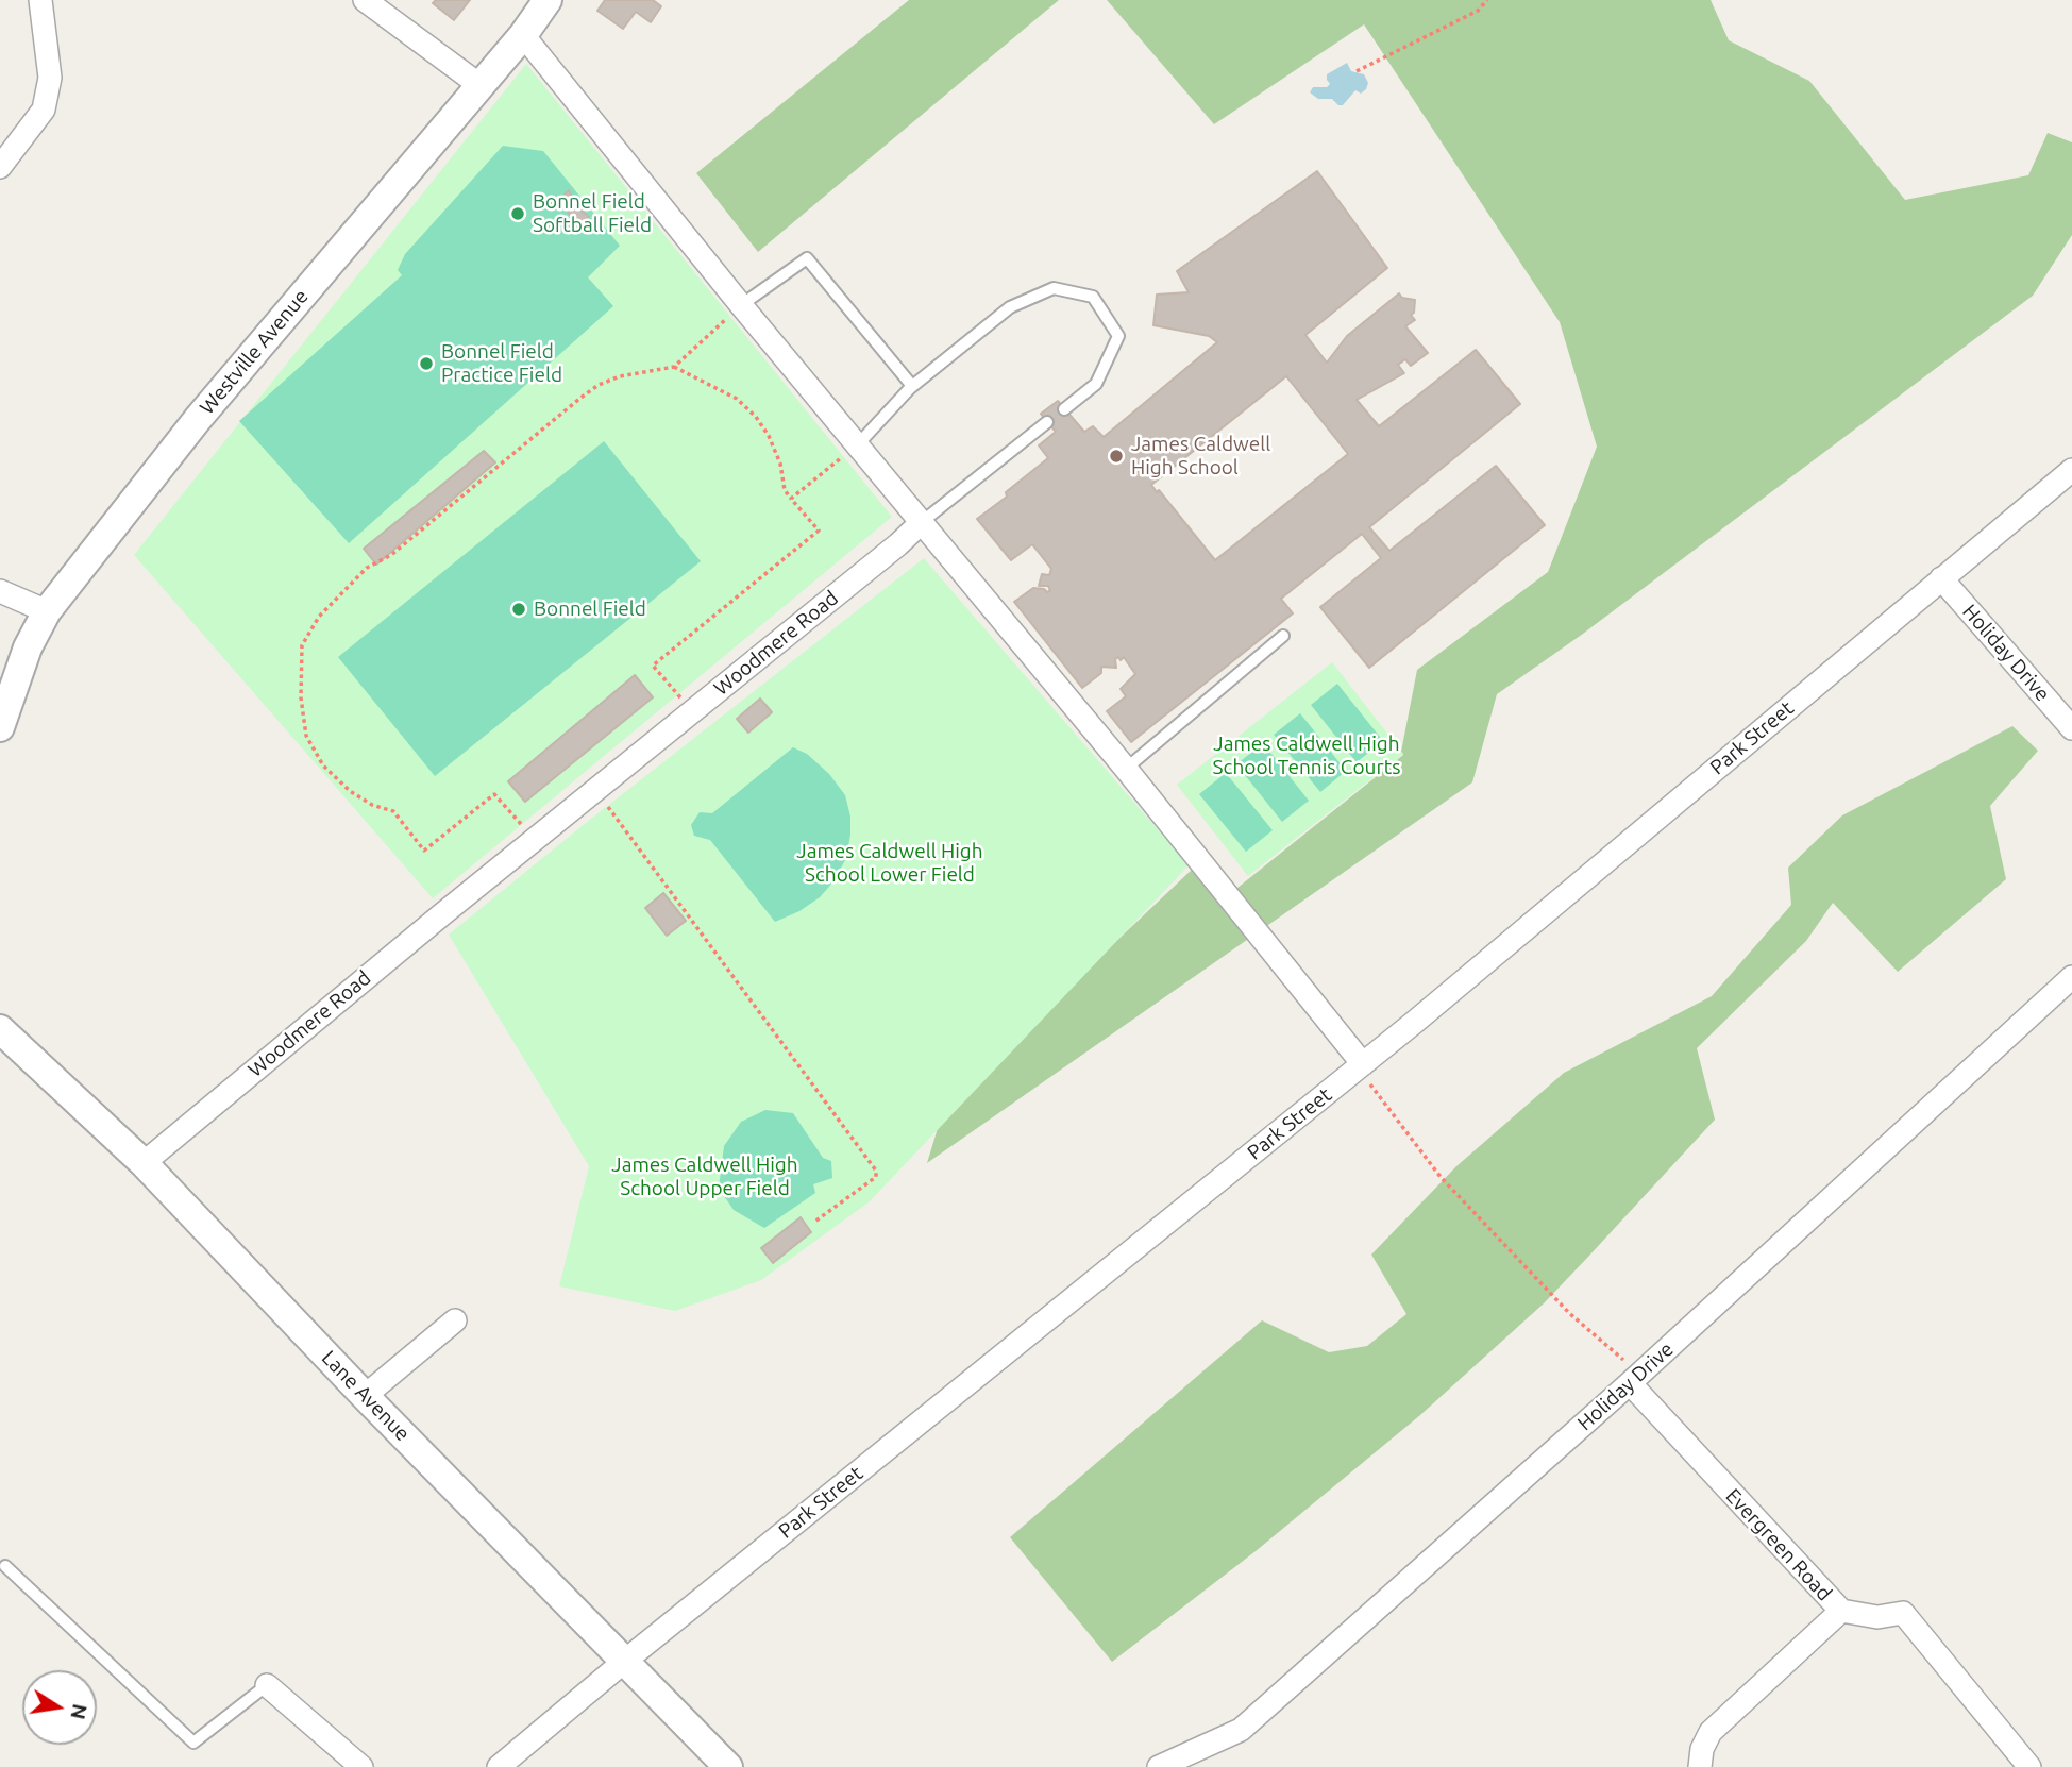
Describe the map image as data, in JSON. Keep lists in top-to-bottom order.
{
  "streets": {
    "street": [
      "Westville Avenue",
      "Woodmere Road",
      "Holiday Drive",
      "Park Street",
      "Lane Avenue",
      "Evergreen Road"
    ]
  },
  "crossings": [
    ["Woodmere Road", "Lane Avenue"],
    ["Holiday Drive", "Park Street"],
    ["Holiday Drive", "Evergreen Road"],
    ["Park Street", "Lane Avenue"]
  ],
  "parks": ["James Caldwell High School Tennis Courts", "James Caldwell High School Lower Field", "James Caldwell High School Upper Field"],
  "places": [
    "Bonnel Field Softball Field",
    "Bonnel Field Practice Field",
    "James Caldwell High School",
    "Bonnel Field"
  ],
  "north": "right"
}
